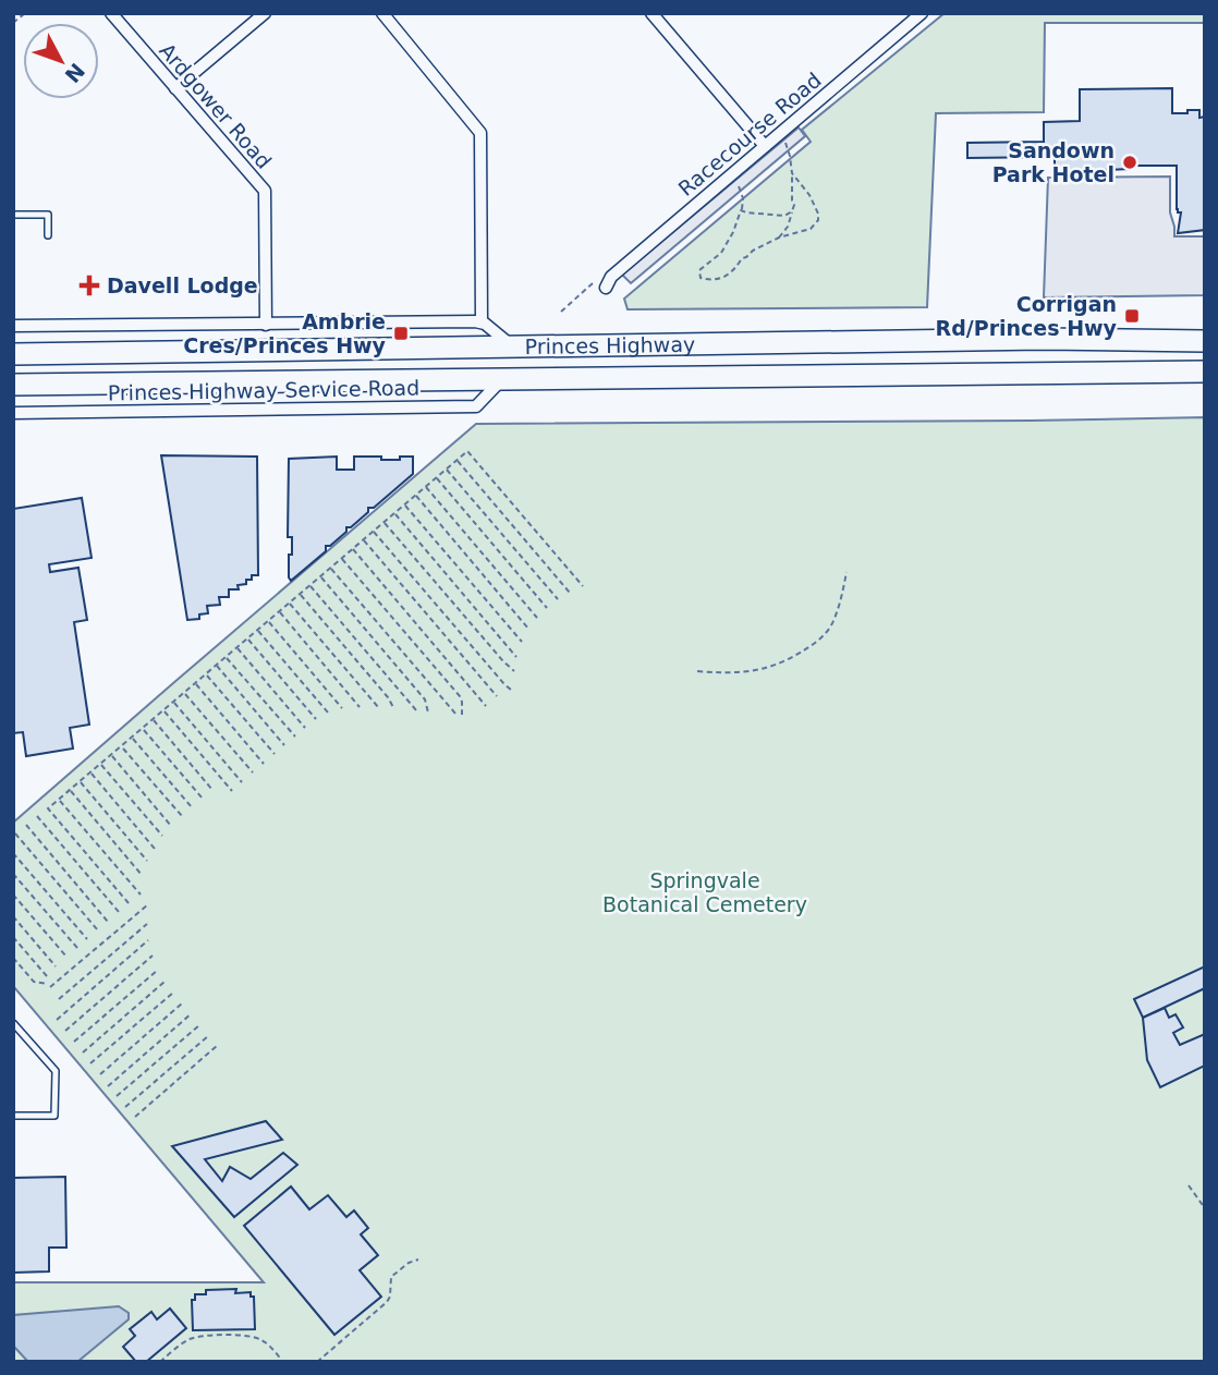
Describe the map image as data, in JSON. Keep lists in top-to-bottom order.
{
  "streets": {
    "highway": ["Princes Highway"],
    "street": ["Ardgower Road", "Racecourse Road", "Princes Highway Service Road"]
  },
  "crossings": [
    ["Princes Highway", "Princes Highway Service Road"]
  ],
  "parks": ["Springvale Botanical Cemetery"],
  "places": {
    "other": ["Sandown Park Hotel"],
    "health": ["Davell Lodge"],
    "transit": ["Corrigan Rd/Princes Hwy", "Ambrie Cres/Princes Hwy"]
  },
  "north": "bottom right"
}
